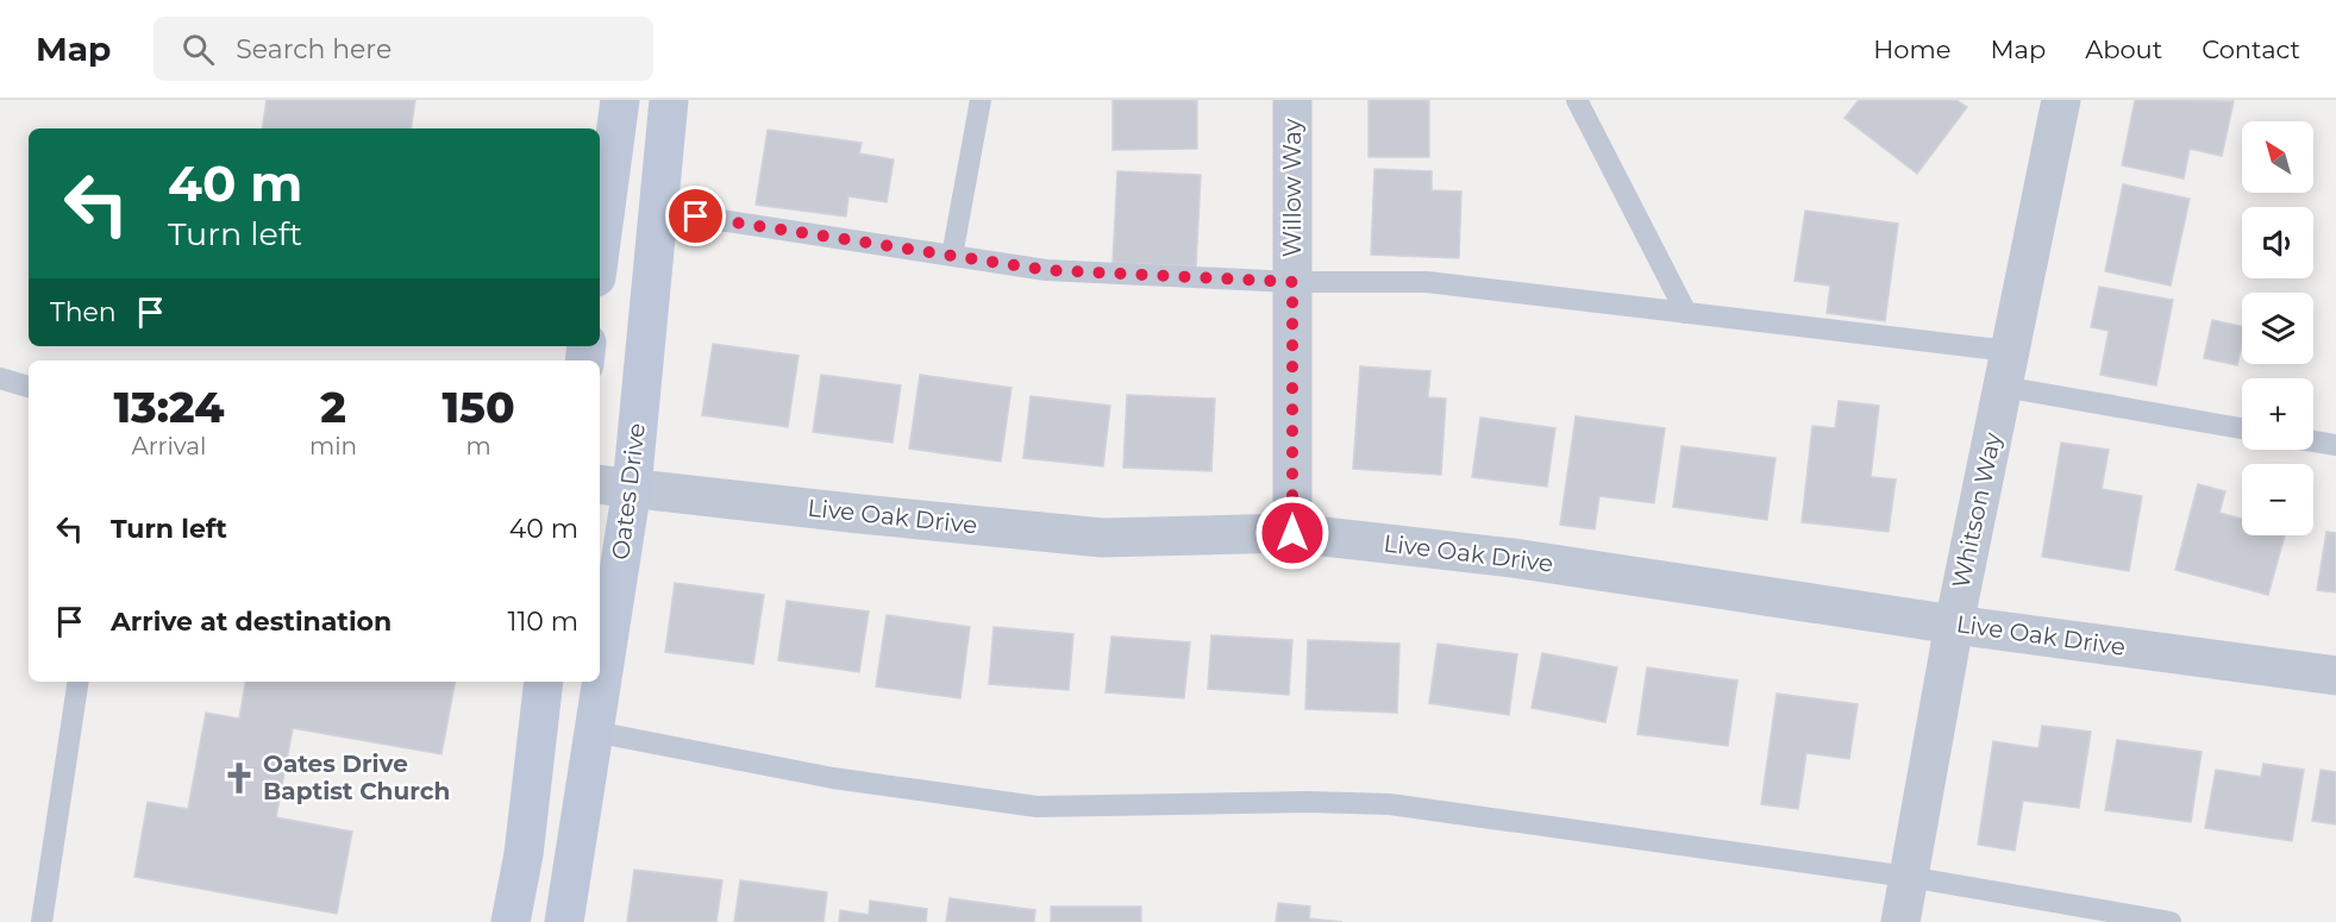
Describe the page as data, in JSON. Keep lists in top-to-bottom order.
{
  "streets": {
    "main road": ["Oates Drive"],
    "street": ["Willow Way", "Whitson Way", "Live Oak Drive"]
  },
  "crossings": [
    ["Willow Way", "Live Oak Drive"],
    ["Oates Drive", "Live Oak Drive"],
    ["Whitson Way", "Live Oak Drive"]
  ],
  "places": {
    "church": ["Oates Drive Baptist Church"]
  },
  "north": "top left",
  "page": {
    "header": "Map",
    "search": "Search here",
    "nav": [
      "Home",
      "Map",
      "About",
      "Contact"
    ],
    "map_buttons": ["+", "−"],
    "turn": ["40 m", "Turn left"],
    "then": "Then",
    "eta": [
      "13:24",
      "Arrival",
      "2",
      "min",
      "150",
      "m"
    ],
    "list": [
      {
        "name": "Turn left",
        "value": "40 m"
      },
      {
        "name": "Arrive at destination",
        "value": "110 m"
      }
    ]
  }
}
